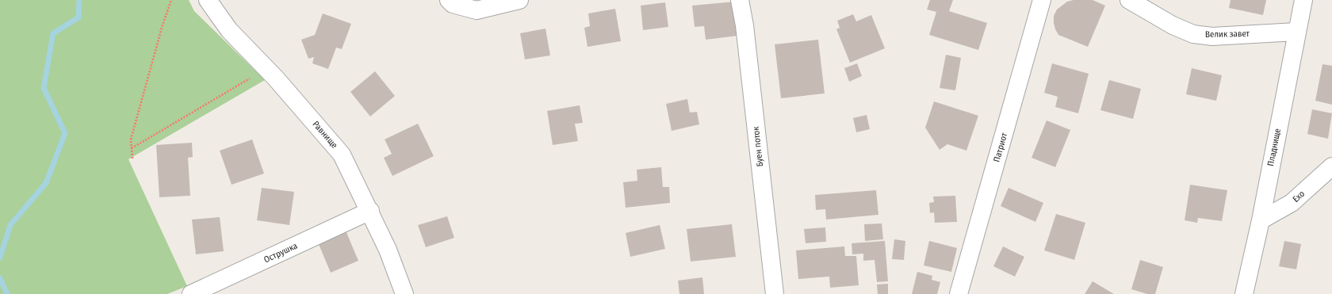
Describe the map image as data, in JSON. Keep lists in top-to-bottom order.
{
  "streets": {
    "street": [
      "Велик завет",
      "Равнище",
      "Буен поток",
      "Патриот",
      "Пладнище",
      "Ехо",
      "Острушка"
    ]
  },
  "crossings": [
    ["Велик завет", "Пладнище"],
    ["Равнище", "Острушка"],
    ["Пладнище", "Ехо"]
  ]
}
